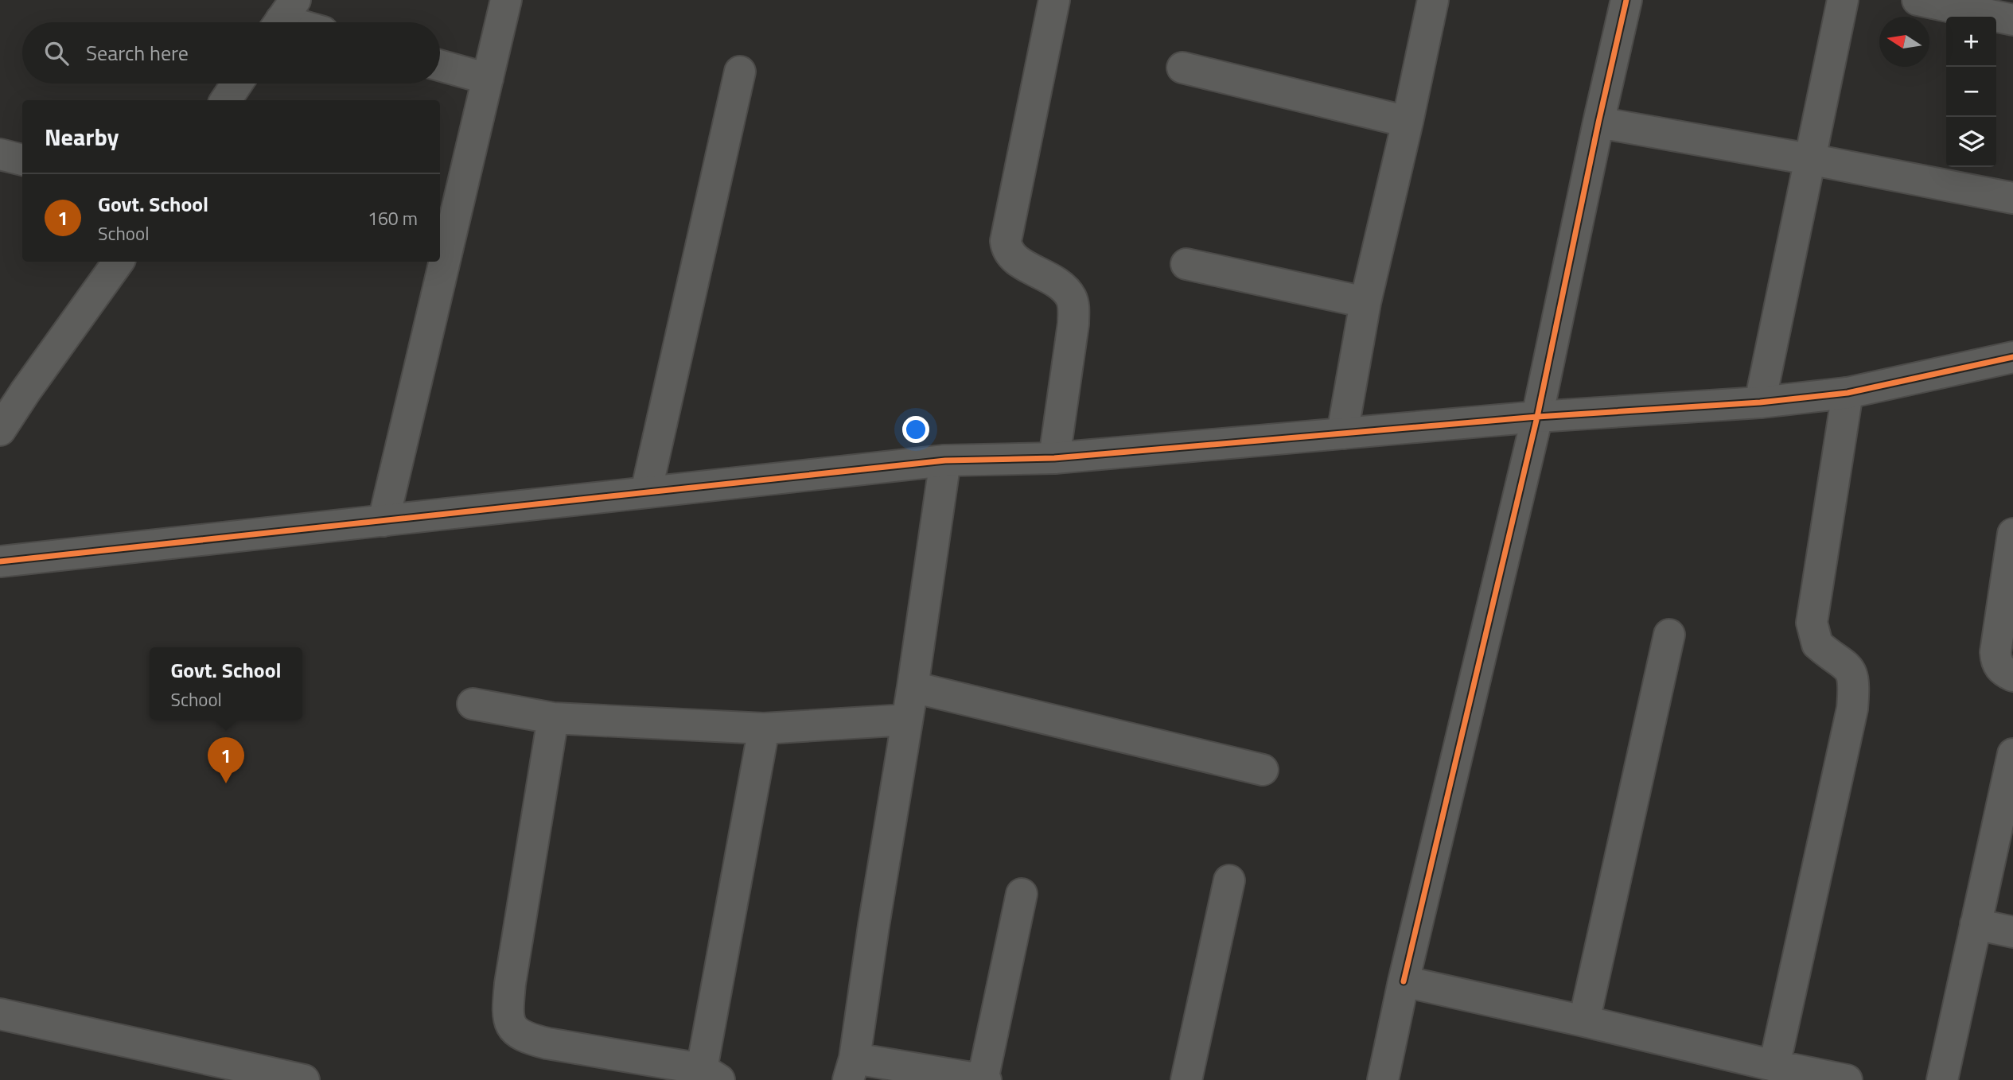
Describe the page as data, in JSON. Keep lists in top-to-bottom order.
{
  "north": "left",
  "page": {
    "map_buttons": ["+", "−"],
    "search": "Search here",
    "heading": "Nearby",
    "list": [
      {
        "mark": "1",
        "name": "Govt. School",
        "note": "School",
        "value": "160 m"
      }
    ],
    "popup": ["Govt. School", "School"],
    "pins": "1"
  }
}
